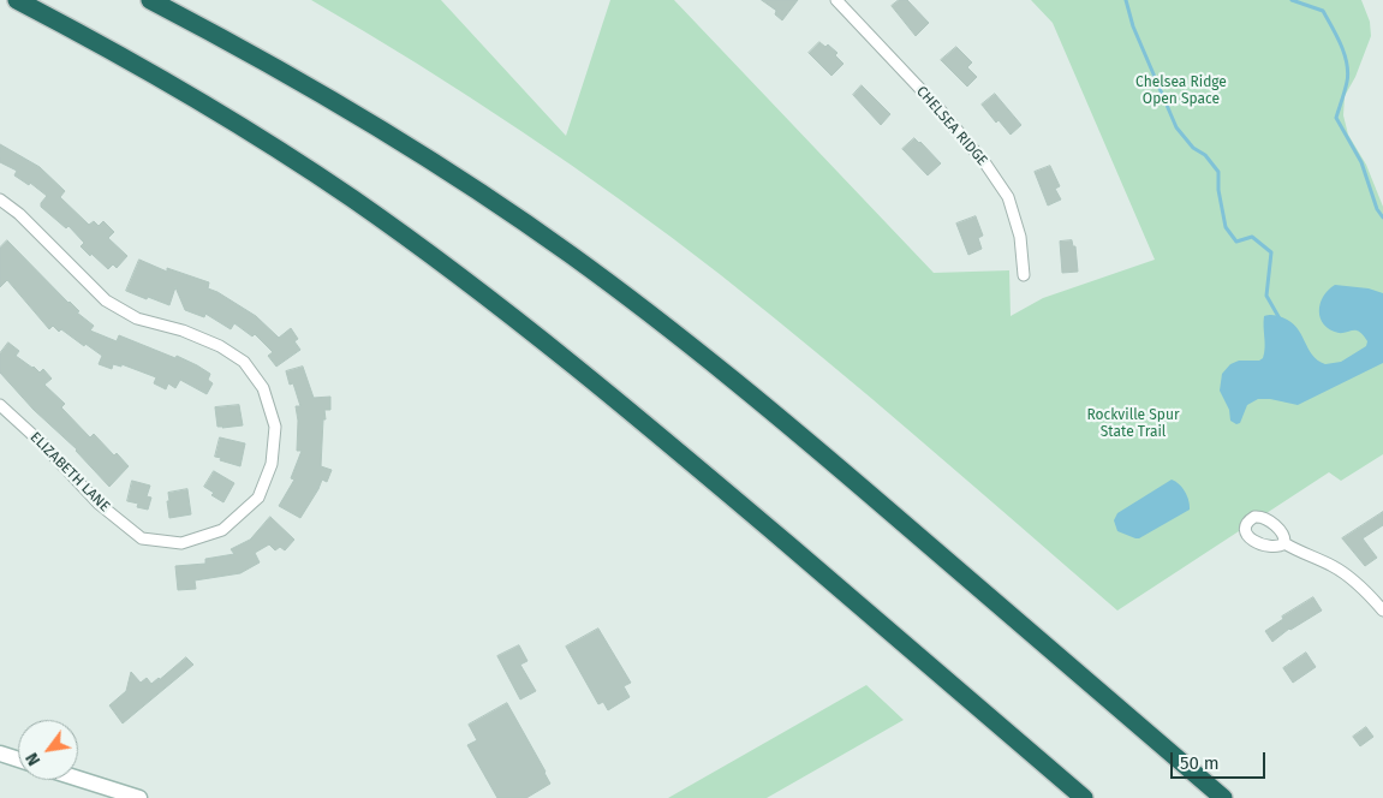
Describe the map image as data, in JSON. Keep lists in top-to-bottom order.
{
  "streets": {
    "street": ["CHELSEA RIDGE", "ELIZABETH LANE"]
  },
  "parks": ["Chelsea Ridge Open Space", "Rockville Spur State Trail"],
  "scale_bar": "50 m",
  "north": "bottom left"
}
